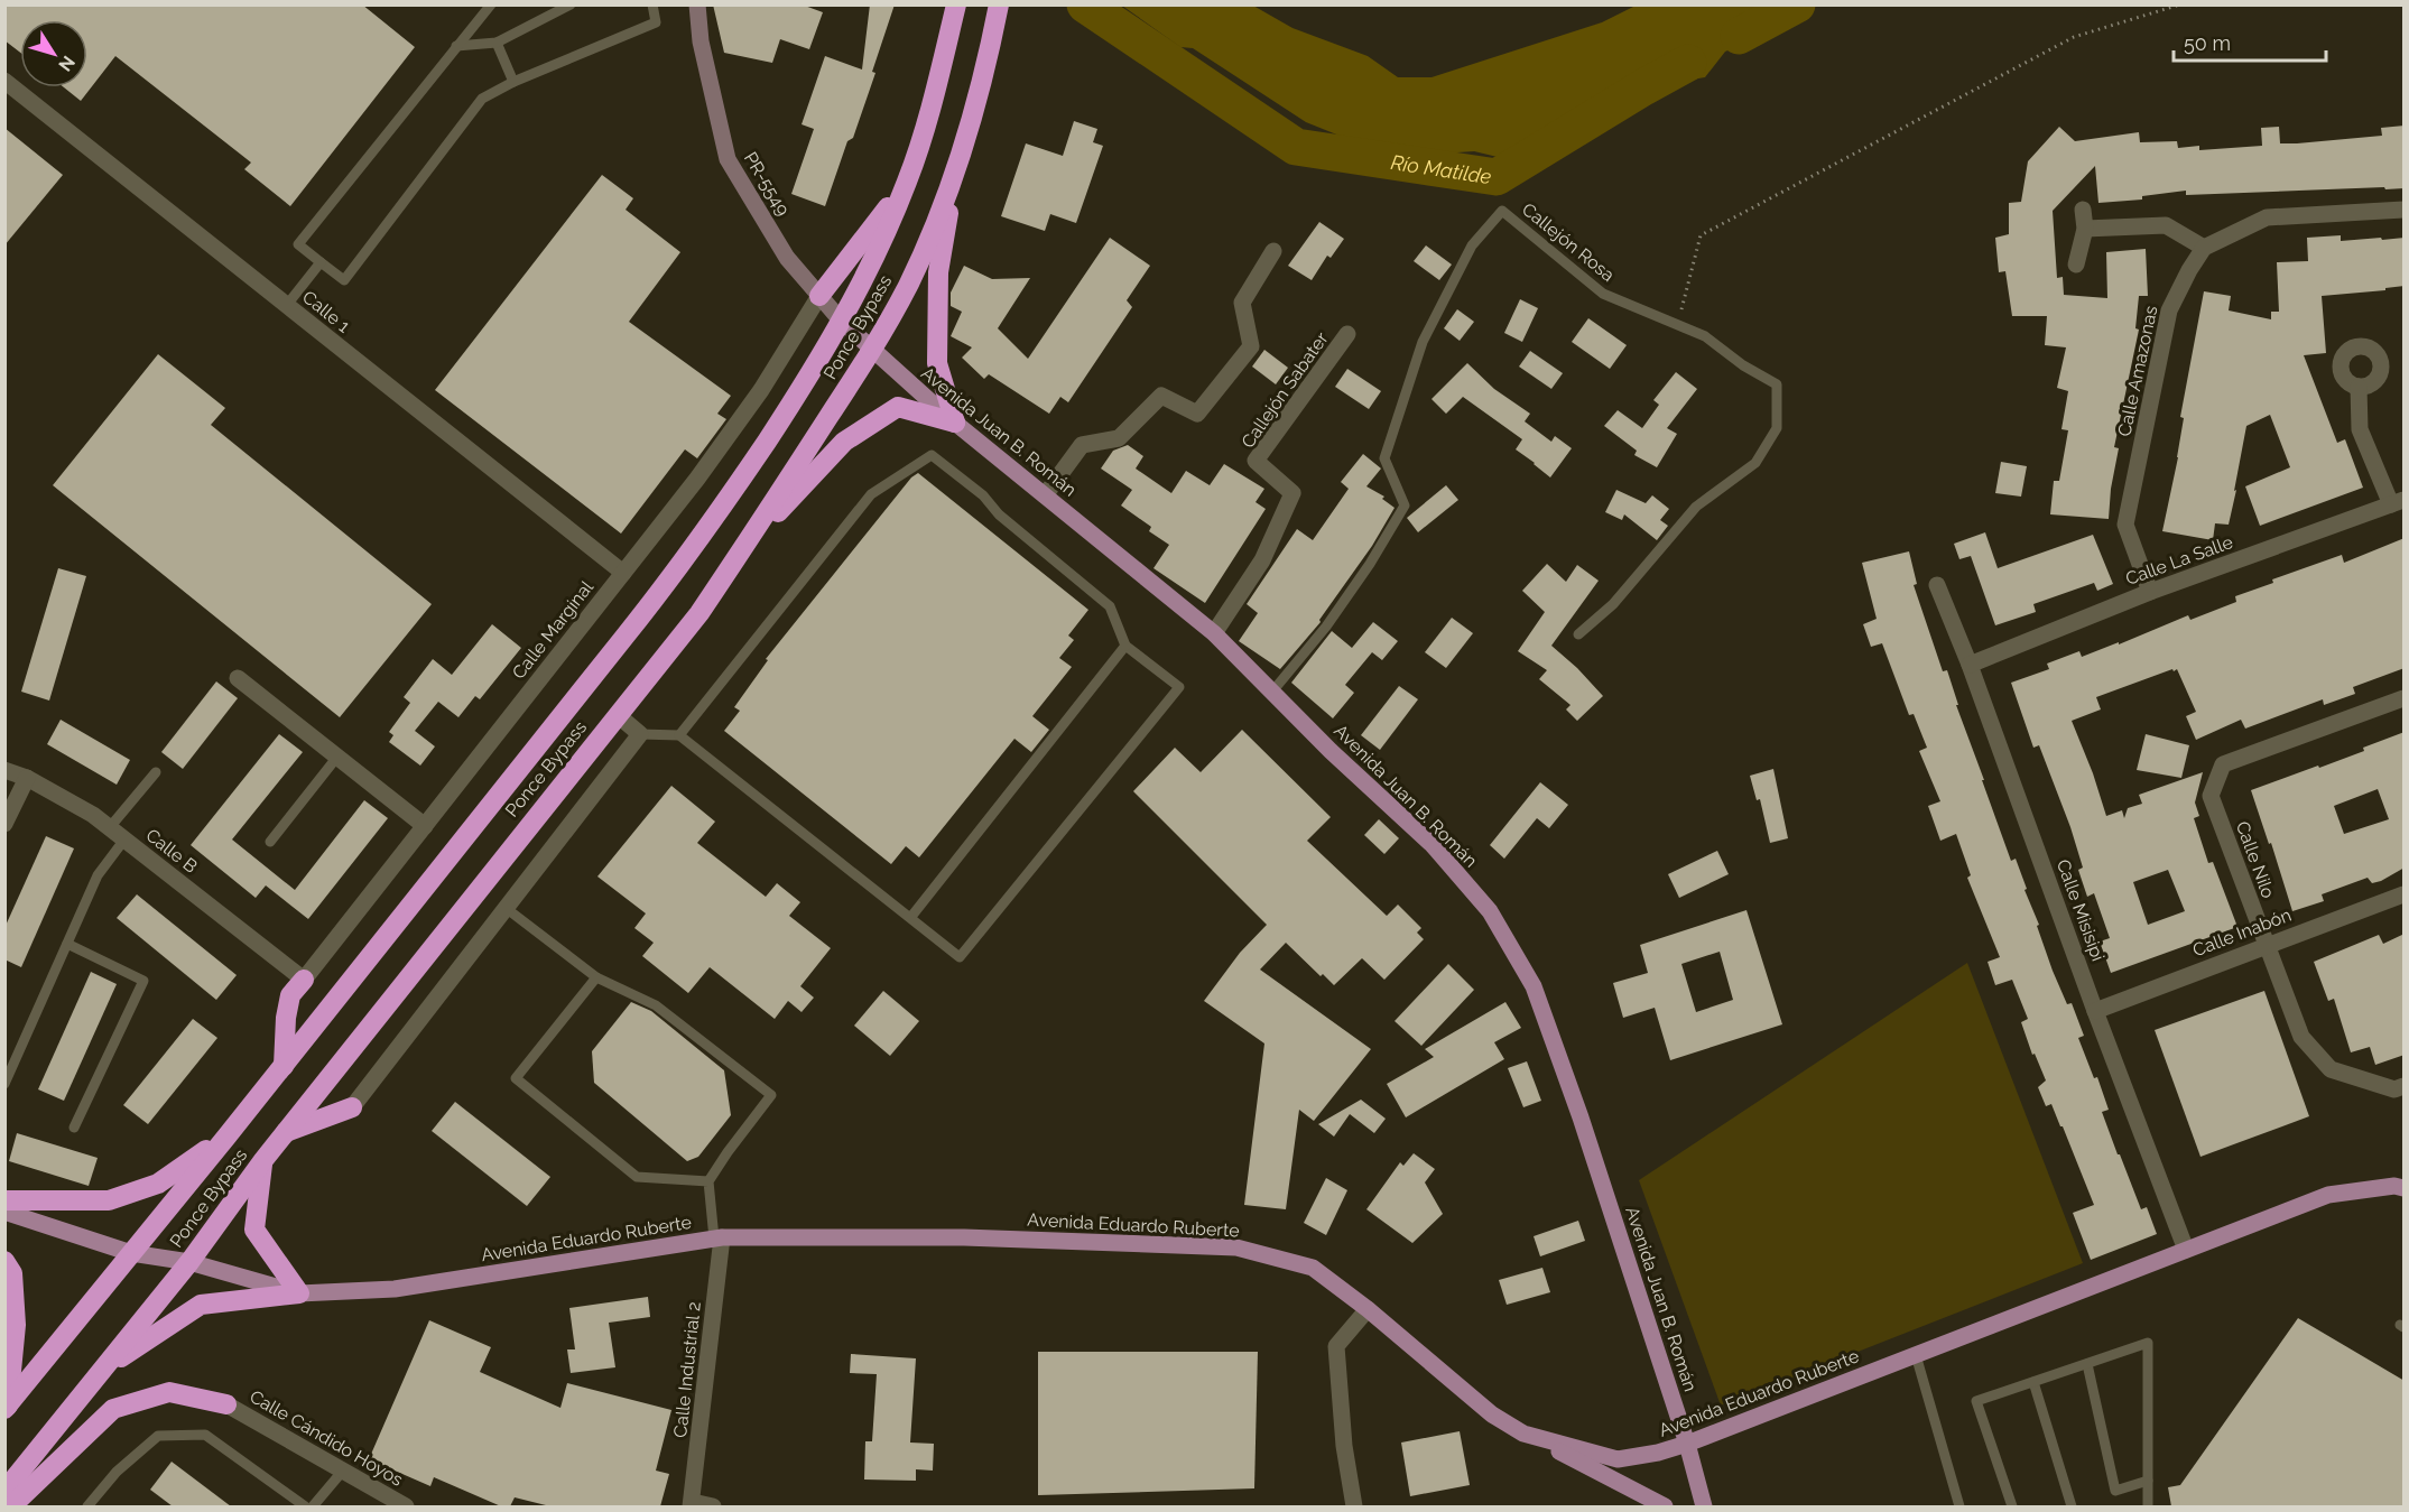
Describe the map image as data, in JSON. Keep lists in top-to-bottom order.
{
  "streets": {
    "highway": ["Ponce Bypass"],
    "main road": ["Avenida Juan B. Román", "Avenida Eduardo Ruberte"],
    "street": [
      "PR-5549",
      "Calle 1",
      "Calle Amazonas",
      "Callejón Sabater",
      "Calle La Salle",
      "Calle Marginal",
      "Calle B",
      "Calle Nilo",
      "Calle Misisipi",
      "Calle Inabón",
      "Calle Industrial 2",
      "Calle Cándido Hoyos"
    ],
    "lane": ["Callejón Rosa"]
  },
  "crossings": [
    ["PR-5549", "Ponce Bypass"],
    ["PR-5549", "Avenida Juan B. Román"],
    ["PR-5549", "Calle Marginal"],
    ["Callejón Rosa", "Avenida Juan B. Román"],
    ["Calle 1", "Calle Marginal"],
    ["Ponce Bypass", "Avenida Juan B. Román"],
    ["Ponce Bypass", "Avenida Eduardo Ruberte"],
    ["Calle Amazonas", "Calle La Salle"],
    ["Callejón Sabater", "Avenida Juan B. Román"],
    ["Avenida Juan B. Román", "Avenida Eduardo Ruberte"],
    ["Calle La Salle", "Calle Misisipi"],
    ["Calle Marginal", "Calle B"],
    ["Calle Nilo", "Calle Inabón"],
    ["Calle Misisipi", "Calle Inabón"],
    ["Calle Misisipi", "Avenida Eduardo Ruberte"],
    ["Avenida Eduardo Ruberte", "Calle Industrial 2"]
  ],
  "water": ["Río Matilde"],
  "scale_bar": "50 m",
  "north": "bottom right"
}
